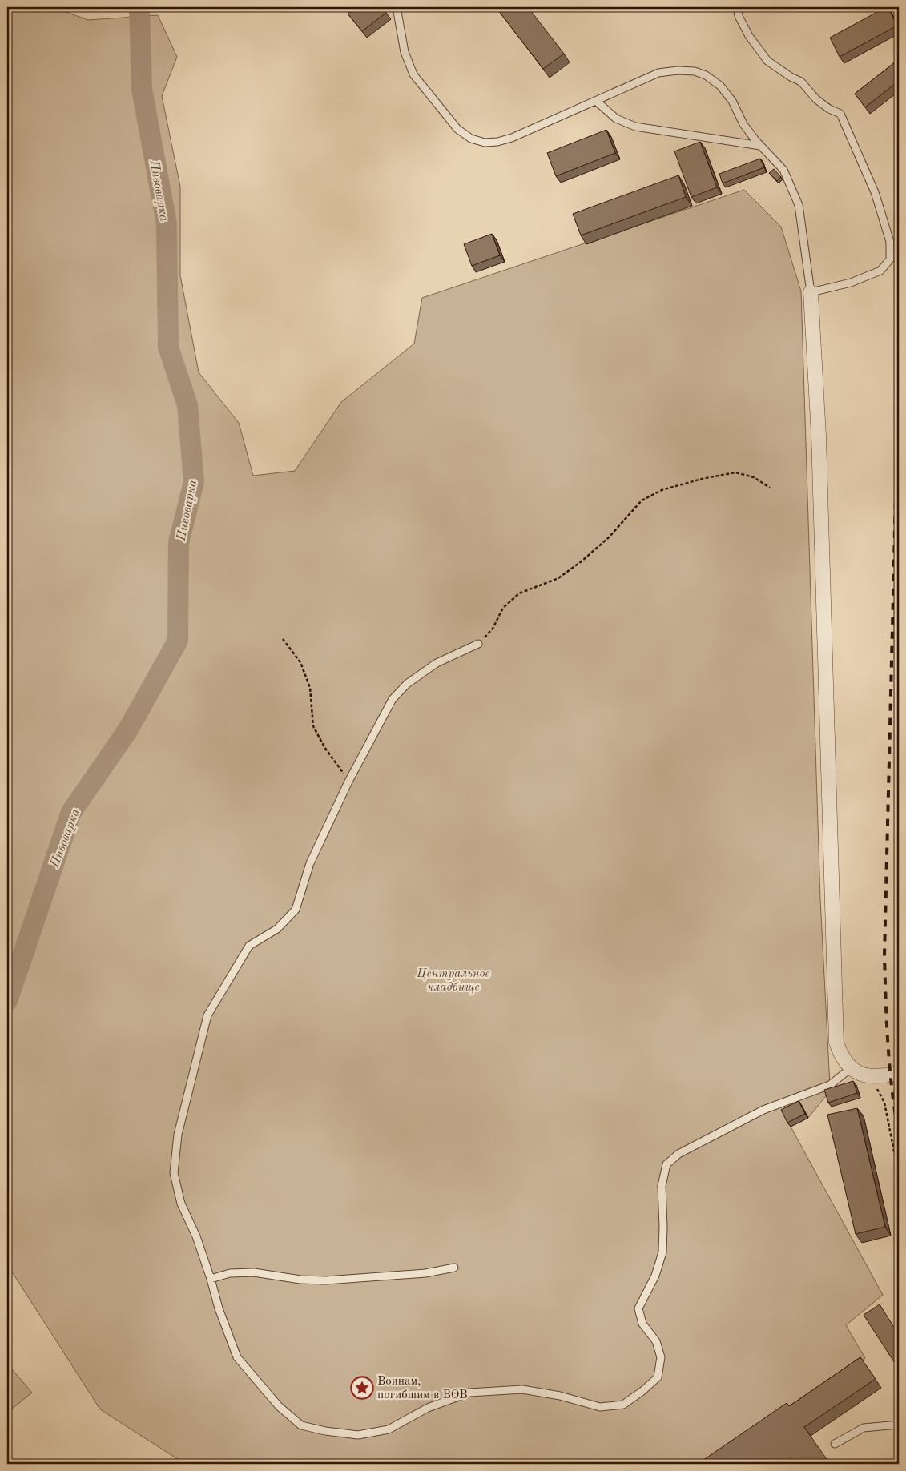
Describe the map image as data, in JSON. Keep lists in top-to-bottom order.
{
  "water": ["Пивоварка"],
  "parks": ["Центральное кладбище"],
  "places": {
    "place": ["Воинам, погибшим в ВОВ"]
  }
}
